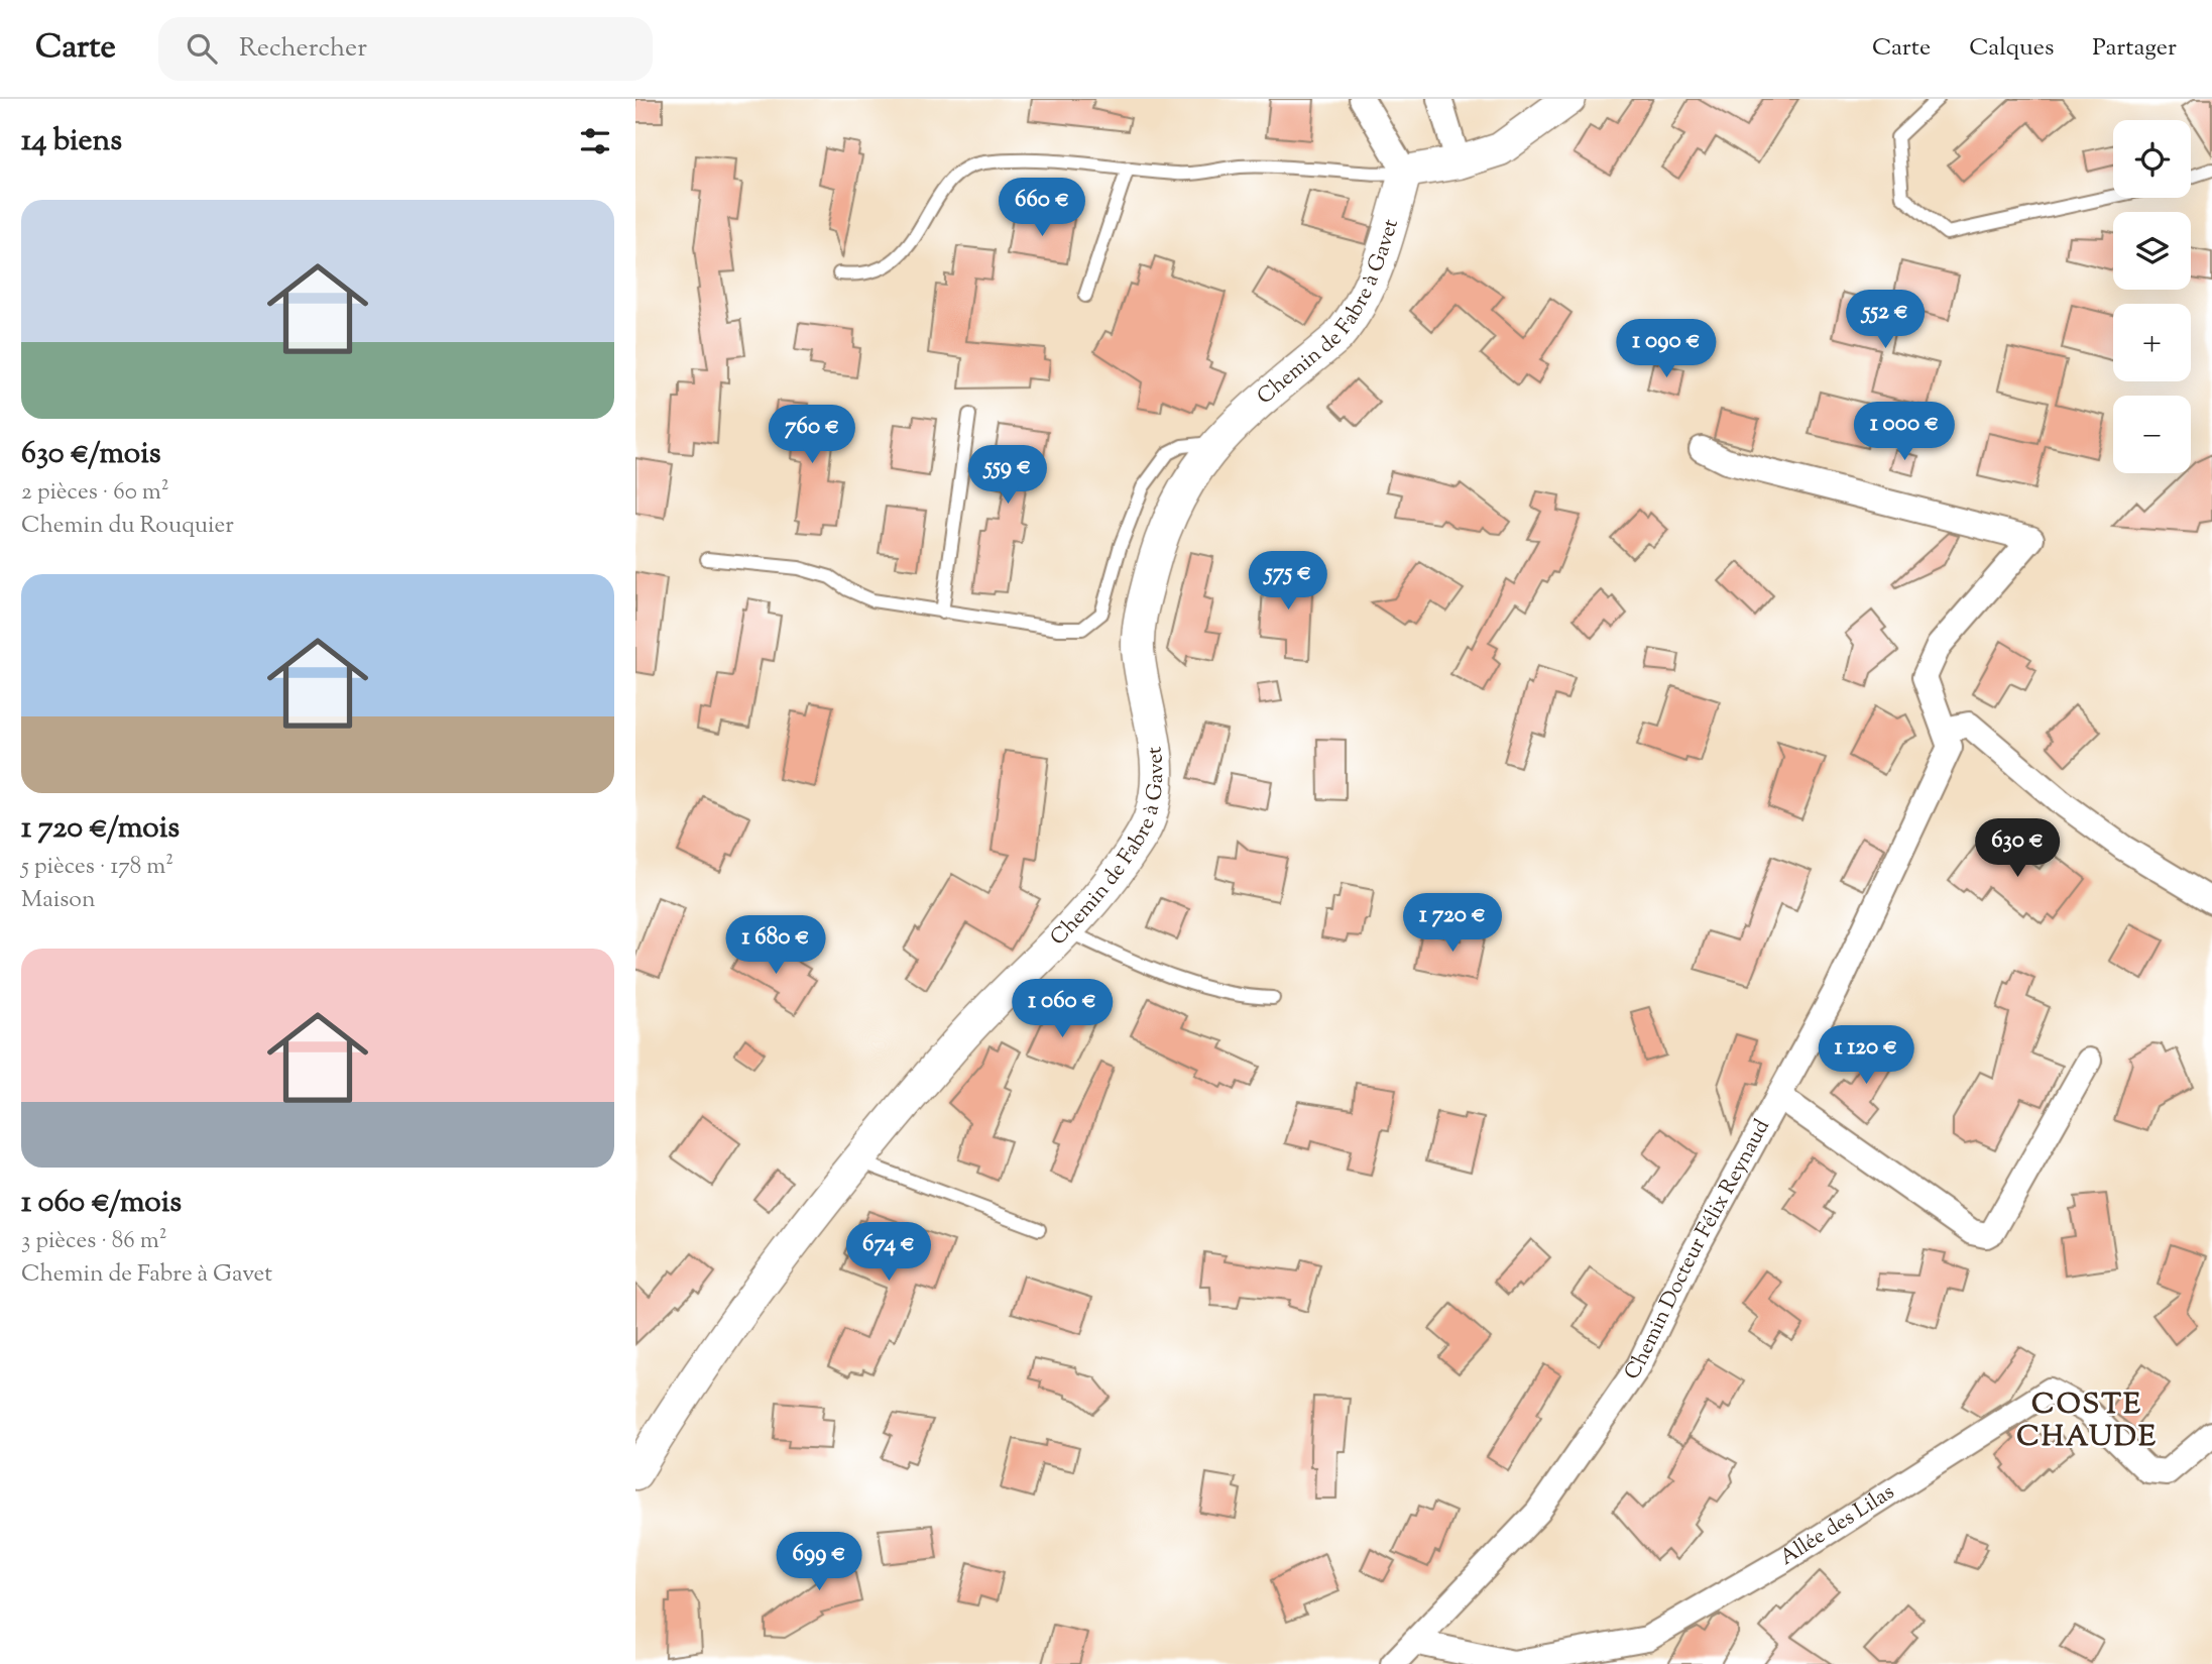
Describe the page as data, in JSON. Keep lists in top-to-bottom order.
{
  "streets": {
    "street": ["Chemin de Fabre à Gavet", "Chemin Docteur Félix Reynaud", "Allée des Lilas"]
  },
  "crossings": [
    ["Chemin Docteur Félix Reynaud", "Allée des Lilas"]
  ],
  "districts": ["COSTE CHAUDE"],
  "page": {
    "header": "Carte",
    "search": "Rechercher",
    "nav": ["Carte", "Calques", "Partager"],
    "heading": "14 biens",
    "map_buttons": ["+", "−"],
    "price": [
      "660 €",
      "552 €",
      "1 090 €",
      "1 000 €",
      "760 €",
      "559 €",
      "575 €",
      "630 €",
      "1 720 €",
      "1 680 €",
      "1 060 €",
      "1 120 €",
      "674 €",
      "699 €"
    ],
    "list": [
      {
        "name": "630 €/mois",
        "note": "2 pièces · 60 m² · Chemin du Rouquier"
      },
      {
        "name": "1 720 €/mois",
        "note": "5 pièces · 178 m² · Maison"
      },
      {
        "name": "1 060 €/mois",
        "note": "3 pièces · 86 m² · Chemin de Fabre à Gavet"
      }
    ]
  }
}
